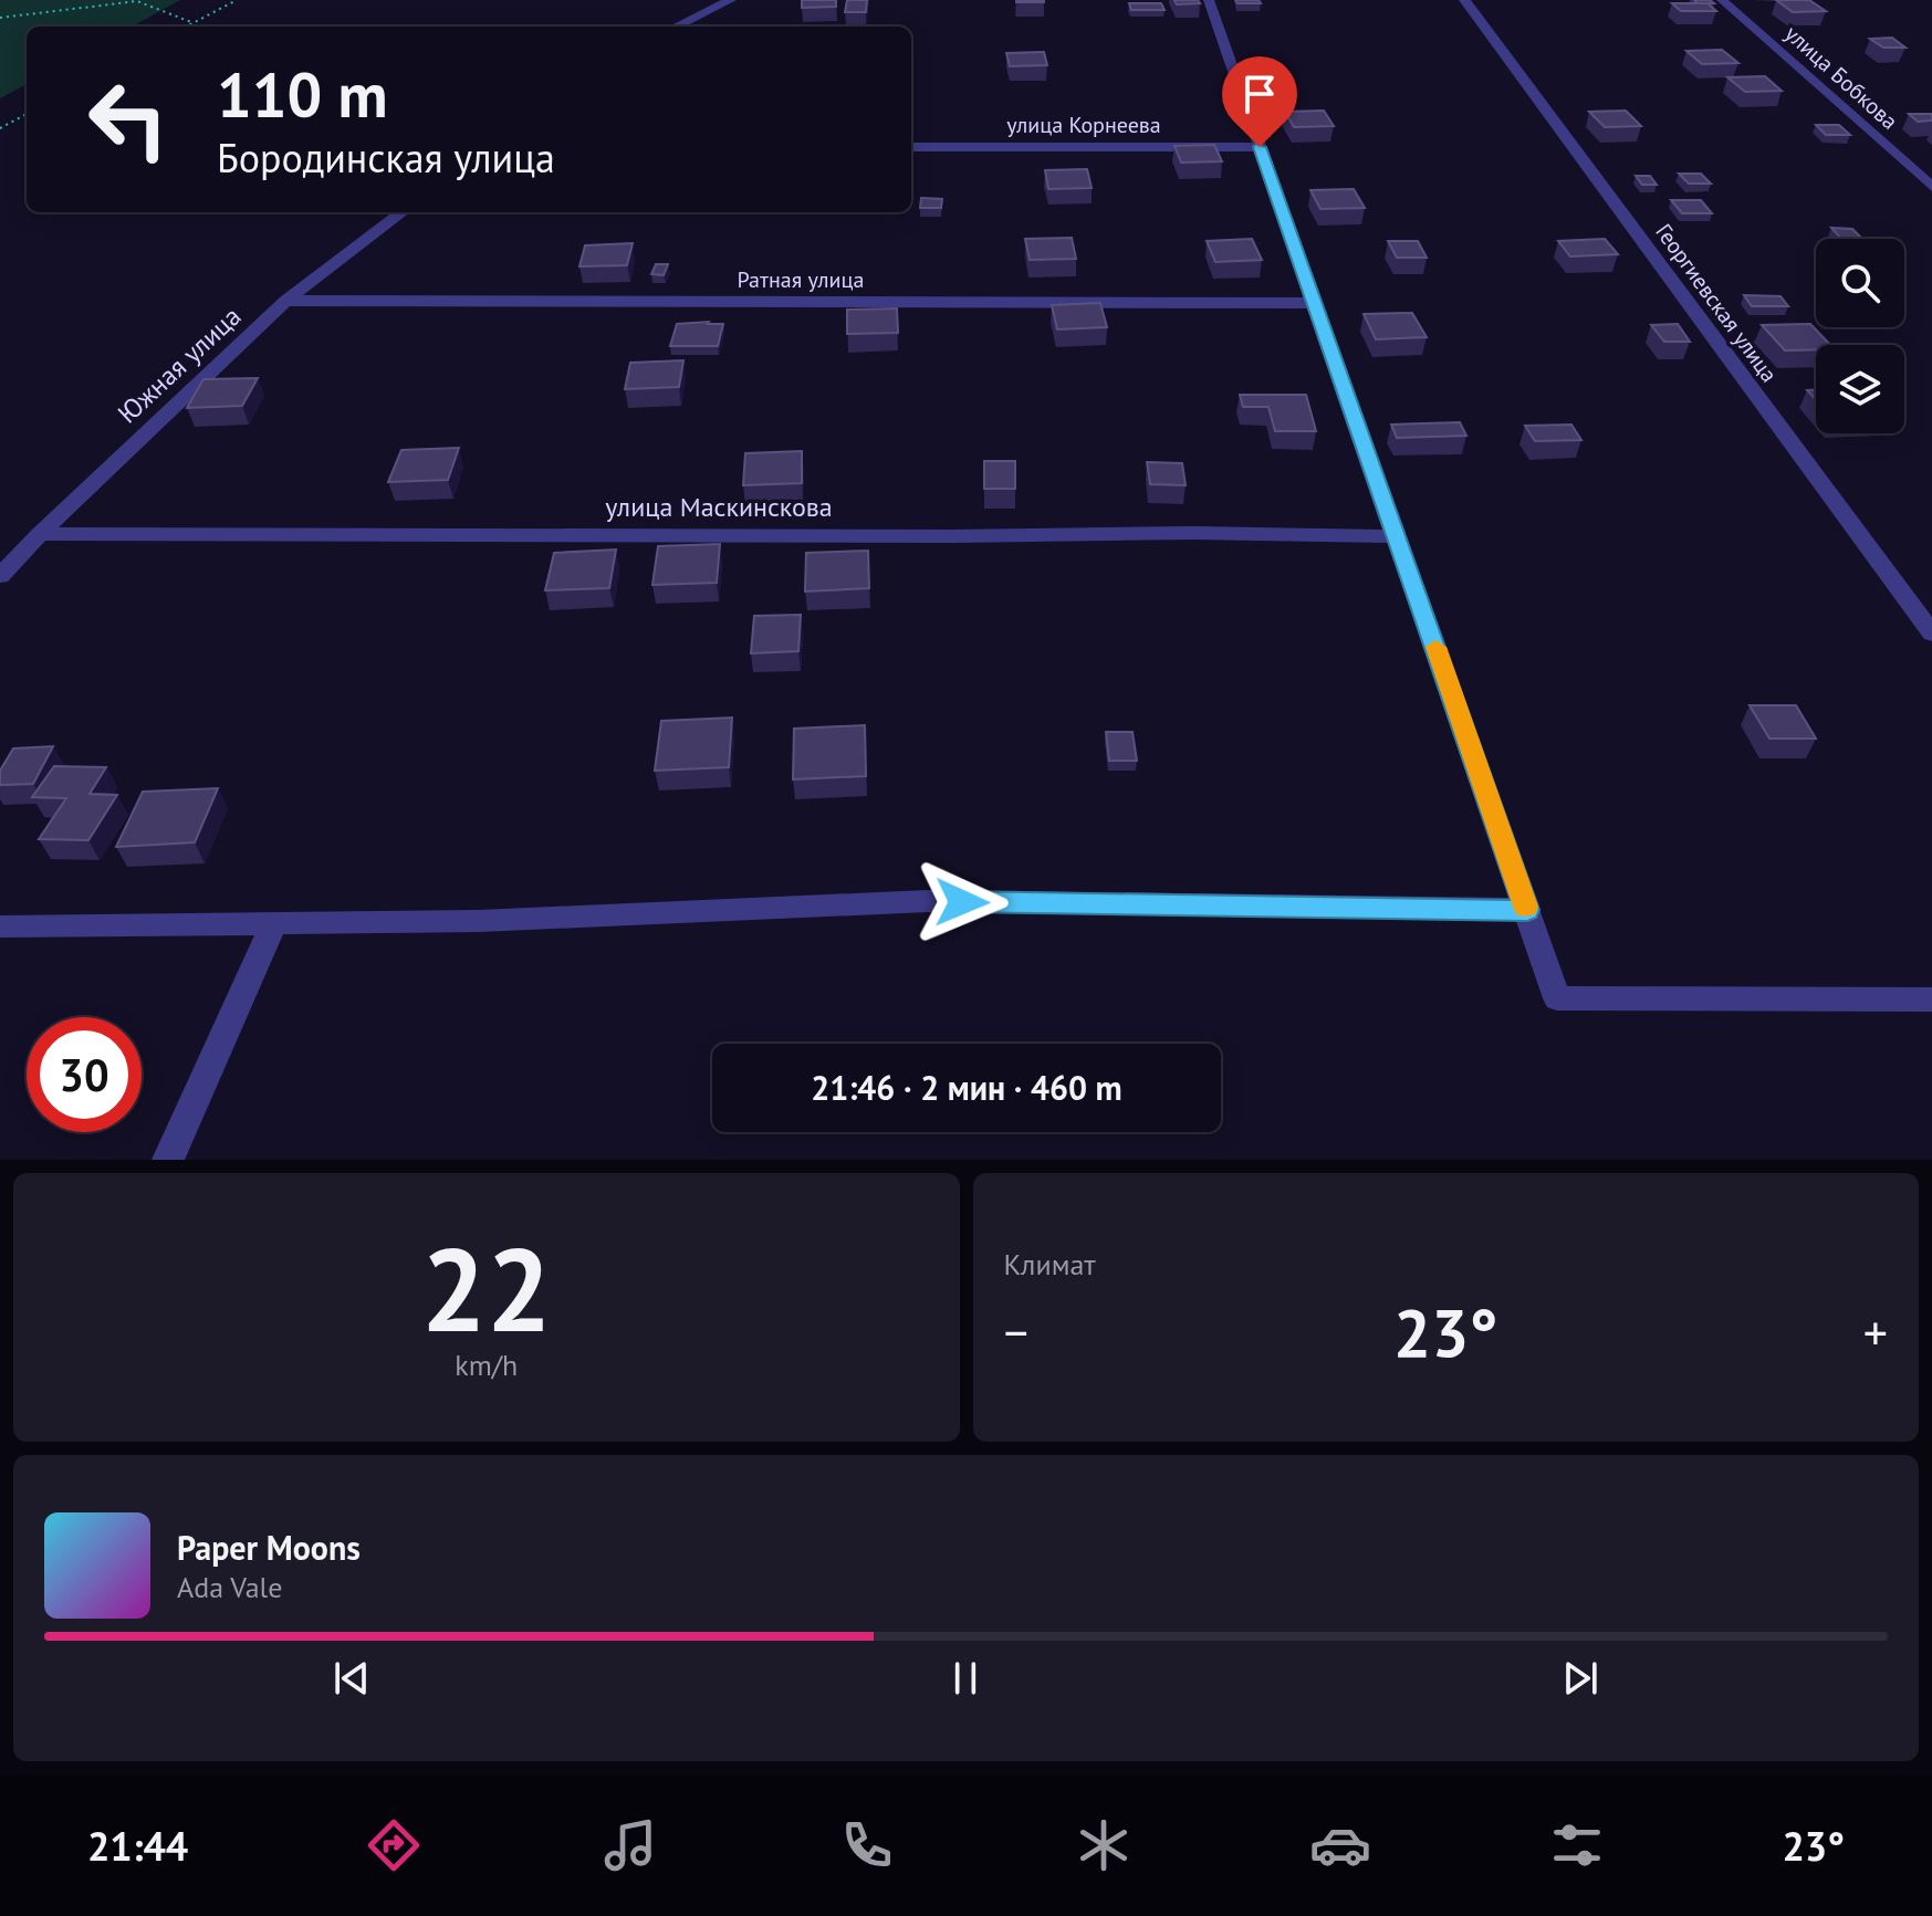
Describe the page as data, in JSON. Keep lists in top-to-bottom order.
{
  "streets": {
    "street": [
      "улица Бобкова",
      "улица Корнеева",
      "Ратная улица",
      "Георгиевская улица",
      "Южная улица",
      "улица Маскинскова"
    ]
  },
  "crossings": [
    ["Ратная улица", "Южная улица"],
    ["Южная улица", "улица Маскинскова"]
  ],
  "page": {
    "turn": ["110 m", "Бородинская улица"],
    "limit": "30",
    "trip": "21:46 · 2 мин · 460 m",
    "tile": [
      ["22", "km/h"],
      "Климат"
    ],
    "heat": ["−", "23°", "+"],
    "song": ["Paper Moons", "Ada Vale"],
    "tabs": ["21:44", "23°"]
  }
}
